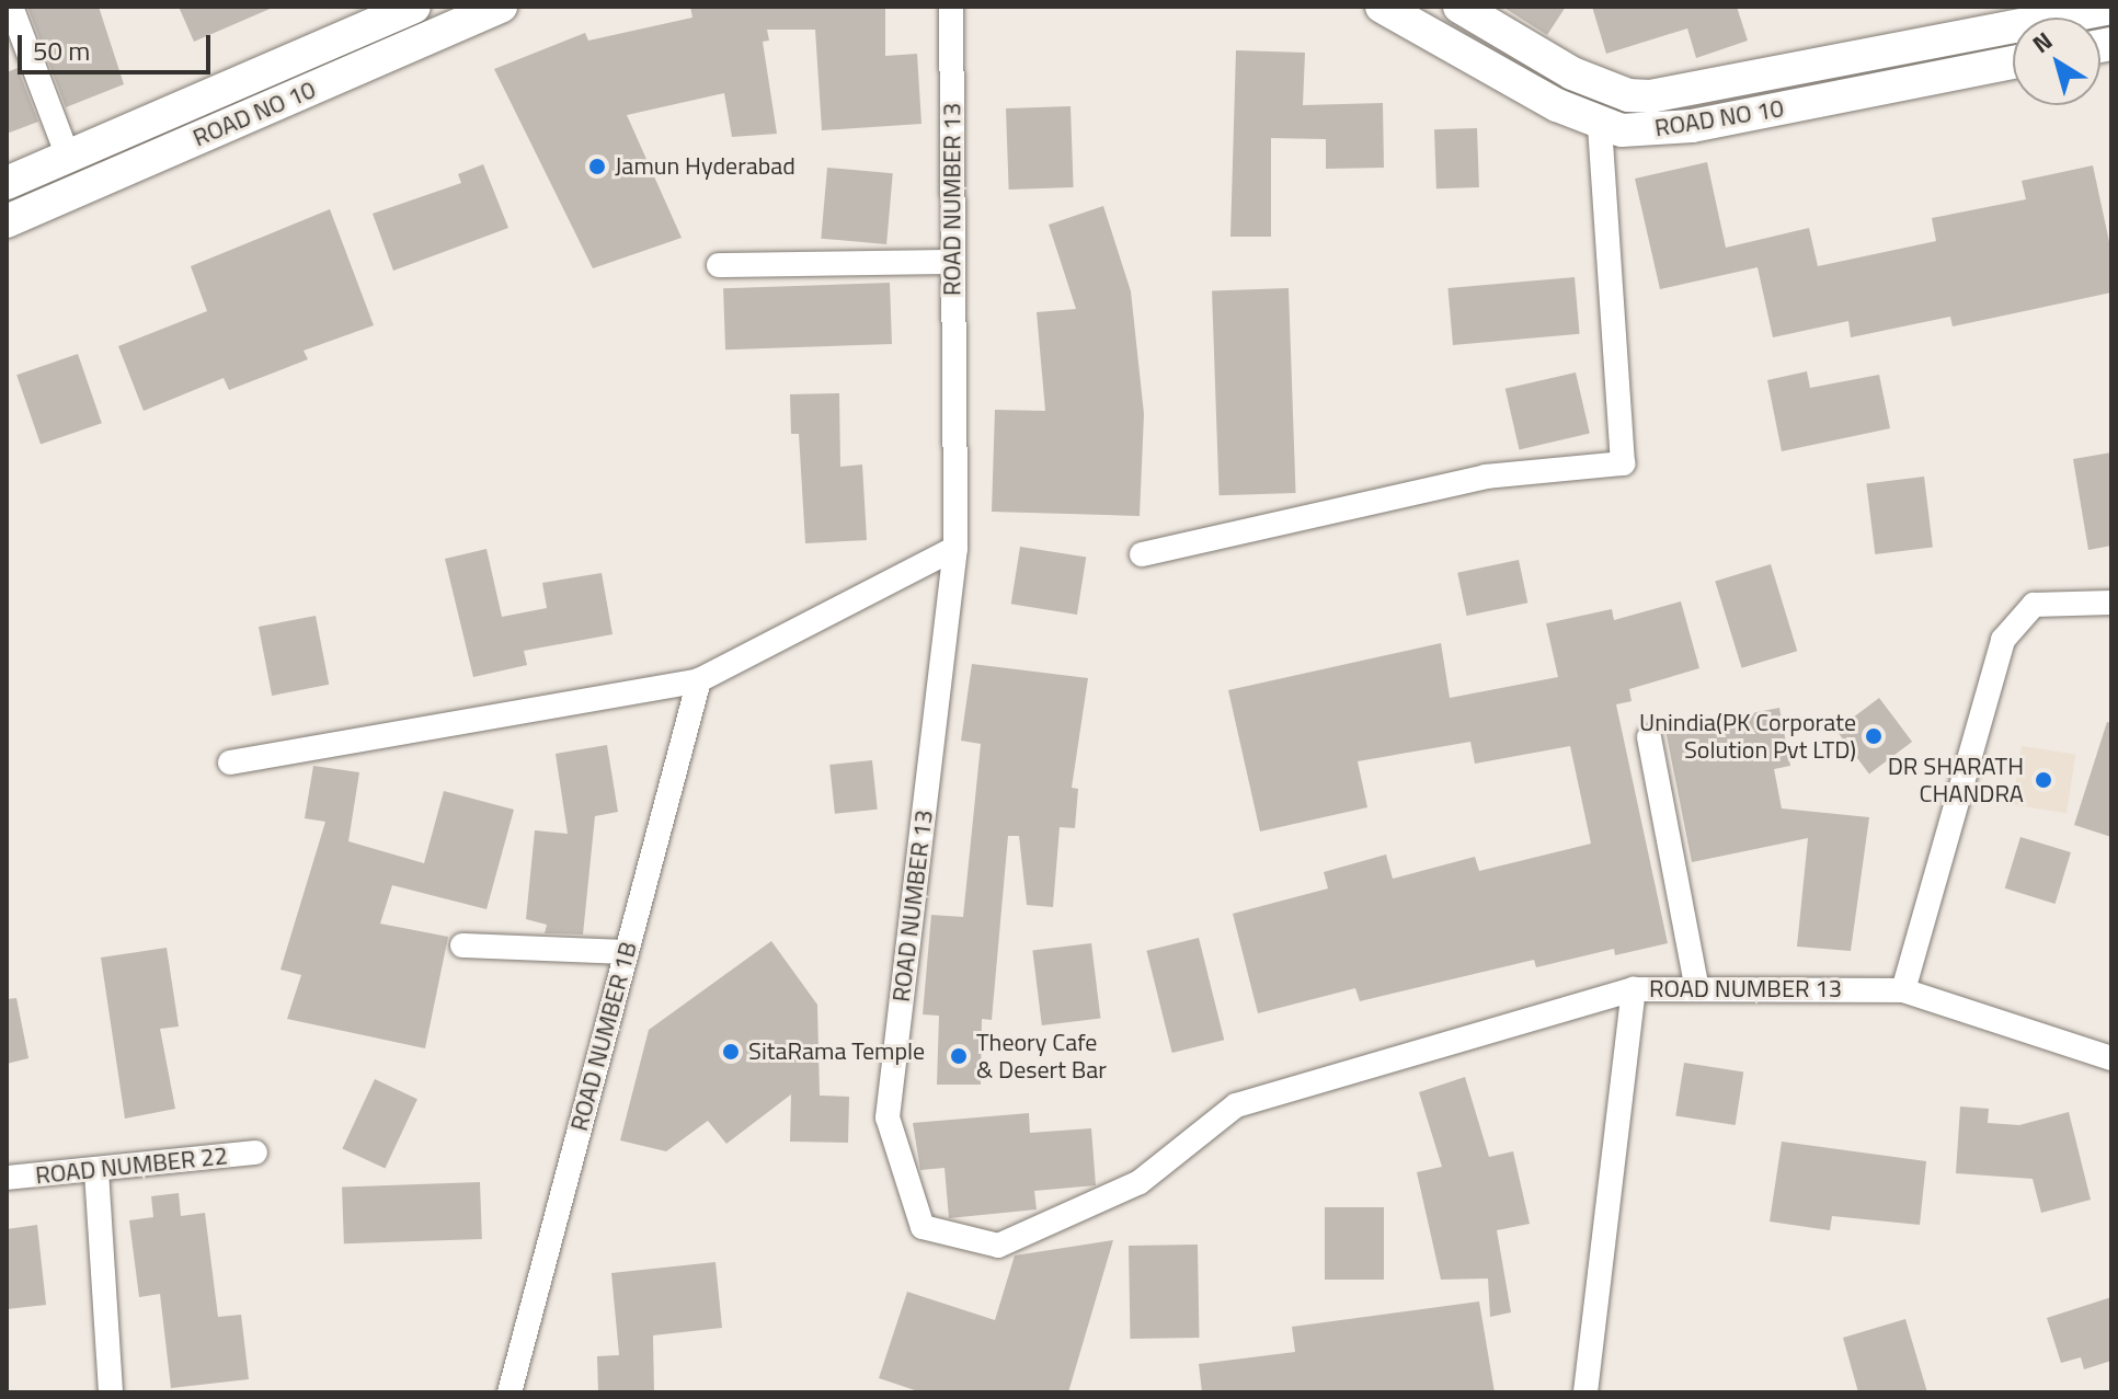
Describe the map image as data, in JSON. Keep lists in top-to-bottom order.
{
  "streets": {
    "main road": ["ROAD NO 10"],
    "street": ["ROAD NUMBER 13", "ROAD NUMBER 1B", "ROAD NUMBER 22"]
  },
  "places": [
    "Jamun Hyderabad",
    "Unindia(PK Corporate Solution Pvt LTD)",
    "DR SHARATH CHANDRA",
    "SitaRama Temple",
    "Theory Cafe & Desert Bar"
  ],
  "scale_bar": "50 m",
  "north": "top left"
}
